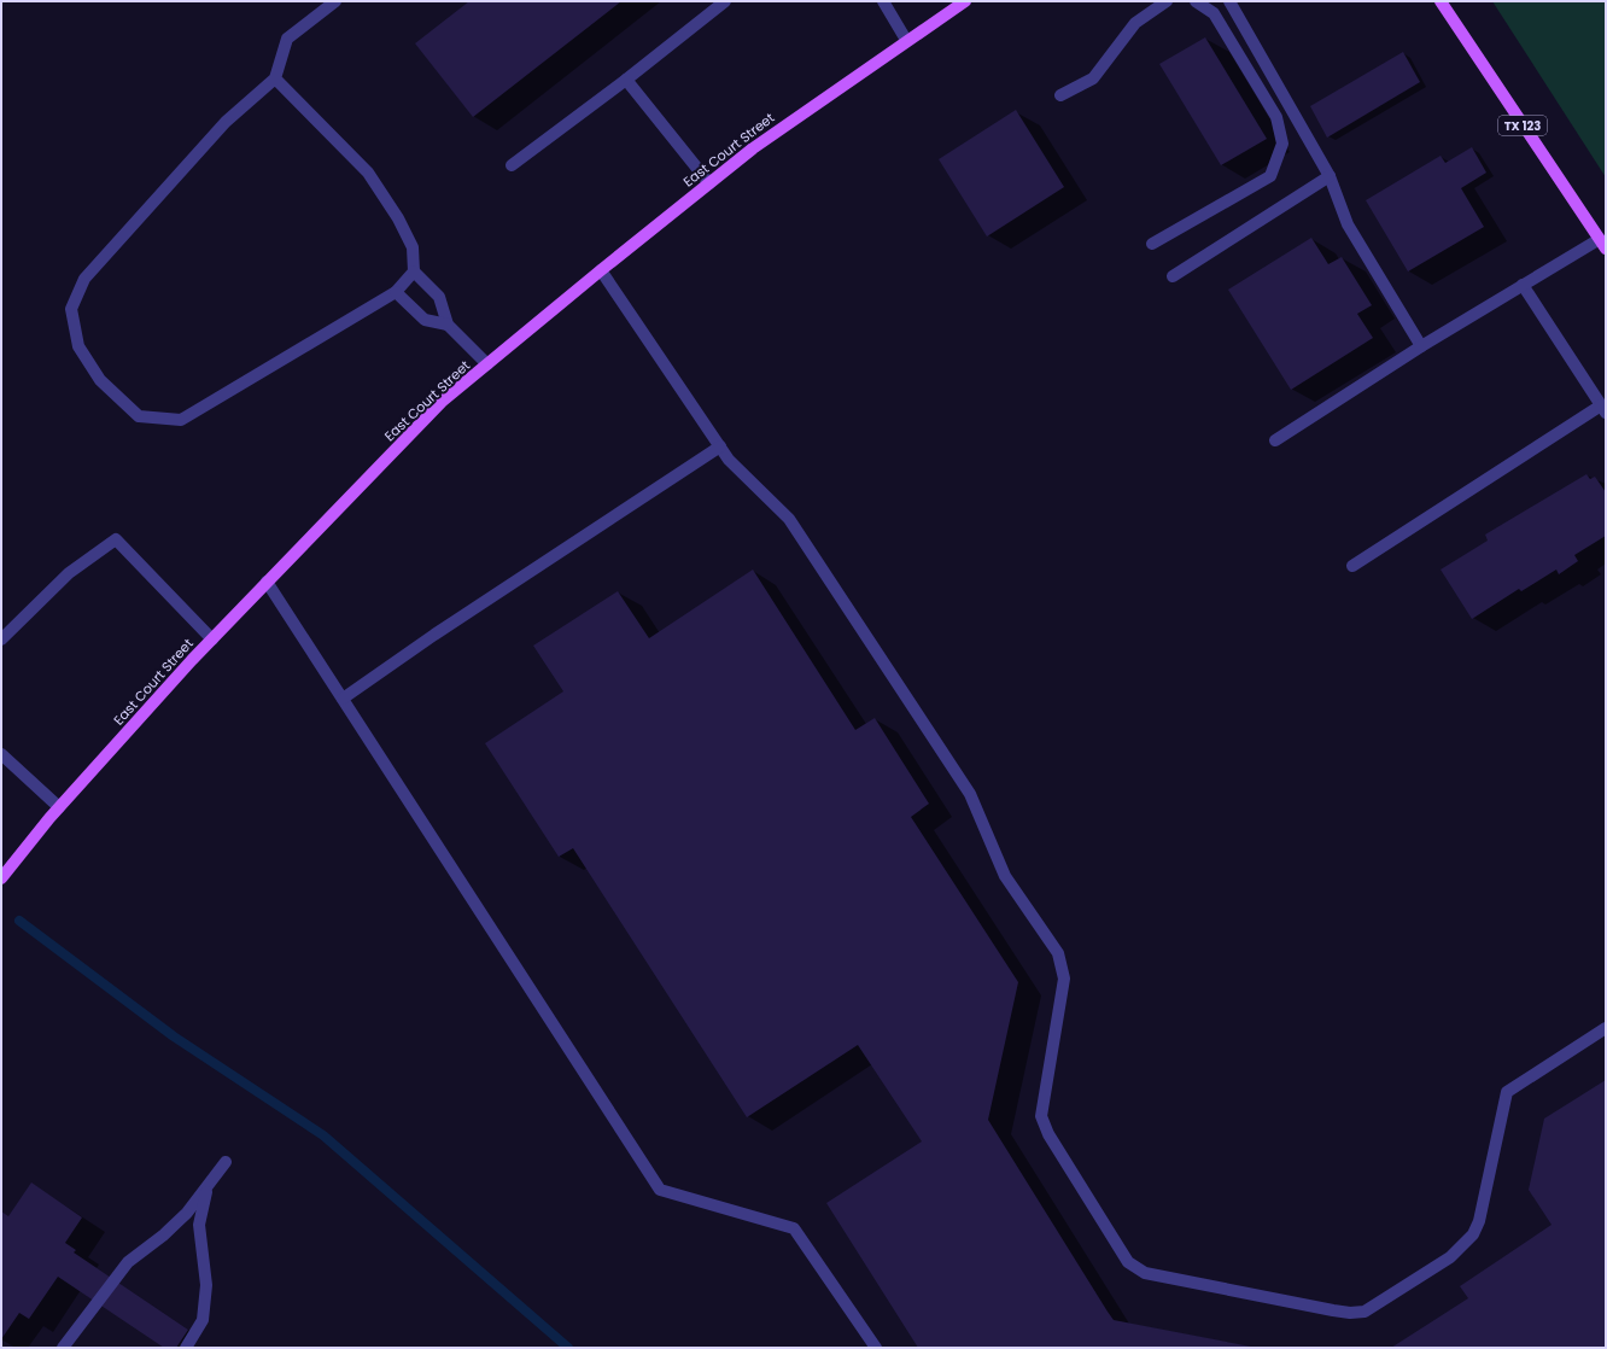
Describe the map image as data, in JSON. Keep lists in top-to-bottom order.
{
  "streets": {
    "main road": ["TX 123", "East Court Street"]
  }
}
